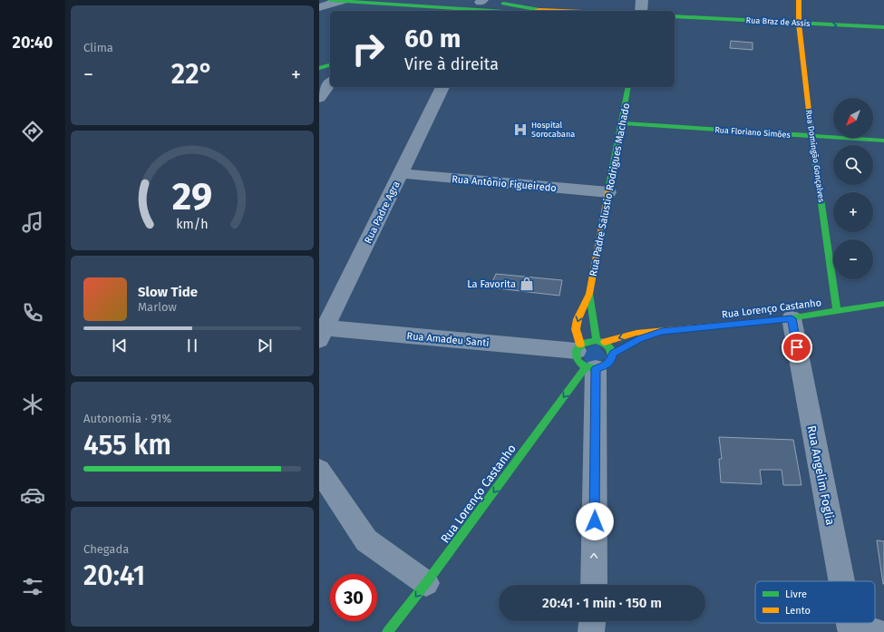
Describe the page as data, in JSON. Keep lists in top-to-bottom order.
{
  "streets": {
    "street": [
      "Rua Braz de Assis",
      "Rua Floriano Simões",
      "Rua Domingão Gonçalves",
      "Rua Antônio Figueiredo",
      "Rua Padre Salustio Rodrigues Machado",
      "Rua Padre Agra",
      "Rua Lorenço Castanho",
      "Rua Amadeu Santi",
      "Rua Angelim Foglia"
    ]
  },
  "crossings": [
    ["Rua Braz de Assis", "Rua Domingão Gonçalves"],
    ["Rua Floriano Simões", "Rua Domingão Gonçalves"],
    ["Rua Floriano Simões", "Rua Padre Salustio Rodrigues Machado"],
    ["Rua Domingão Gonçalves", "Rua Lorenço Castanho"],
    ["Rua Antônio Figueiredo", "Rua Padre Salustio Rodrigues Machado"],
    ["Rua Antônio Figueiredo", "Rua Padre Agra"],
    ["Rua Padre Salustio Rodrigues Machado", "Rua Lorenço Castanho"],
    ["Rua Padre Salustio Rodrigues Machado", "Rua Amadeu Santi"],
    ["Rua Padre Agra", "Rua Amadeu Santi"],
    ["Rua Lorenço Castanho", "Rua Amadeu Santi"],
    ["Rua Lorenço Castanho", "Rua Angelim Foglia"]
  ],
  "one_way": ["Rua Braz de Assis", "Rua Lorenço Castanho"],
  "places": {
    "hospital": ["Hospital Sorocabana"],
    "shop": ["La Favorita"]
  },
  "legend": ["Livre", "Lento"],
  "north": "bottom left",
  "page": {
    "tabs": "20:40",
    "tile": [
      "Clima",
      ["Autonomia · 91%", "455 km"],
      ["Chegada", "20:41"]
    ],
    "turn": ["60 m", "Vire à direita"],
    "heat": ["−", "22°", "+"],
    "map_buttons": ["+", "−"],
    "song": ["Slow Tide", "Marlow"],
    "limit": "30",
    "trip": "20:41 · 1 min · 150 m",
    "gauge": ["29", "km/h"]
  }
}
